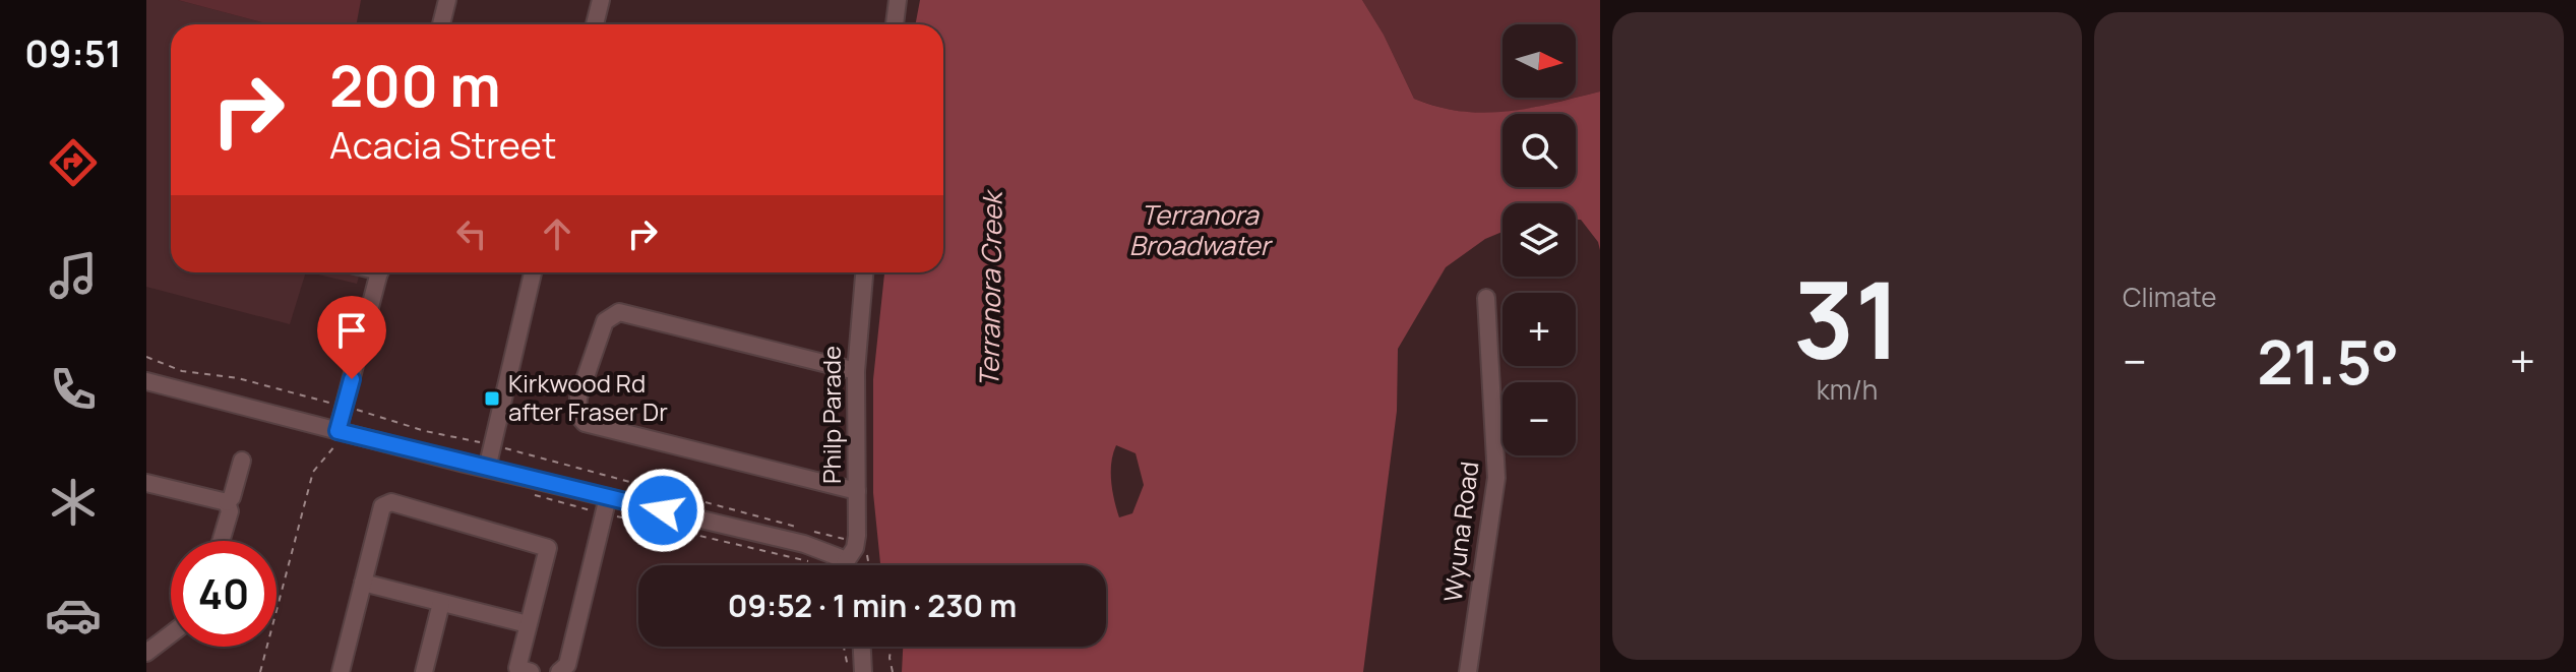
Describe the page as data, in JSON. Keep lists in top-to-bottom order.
{
  "streets": {
    "street": ["Philp Parade", "Wyuna Road"]
  },
  "water": ["Terranora Broadwater", "Terranora Creek"],
  "places": {
    "transit": ["Kirkwood Rd after Fraser Dr"]
  },
  "north": "right",
  "page": {
    "tabs": "09:51",
    "tile": [
      ["31", "km/h"],
      "Climate"
    ],
    "map_buttons": ["+", "−"],
    "turn": ["200 m", "Acacia Street"],
    "heat": ["−", "21.5°", "+"],
    "limit": "40",
    "trip": "09:52 · 1 min · 230 m"
  }
}
